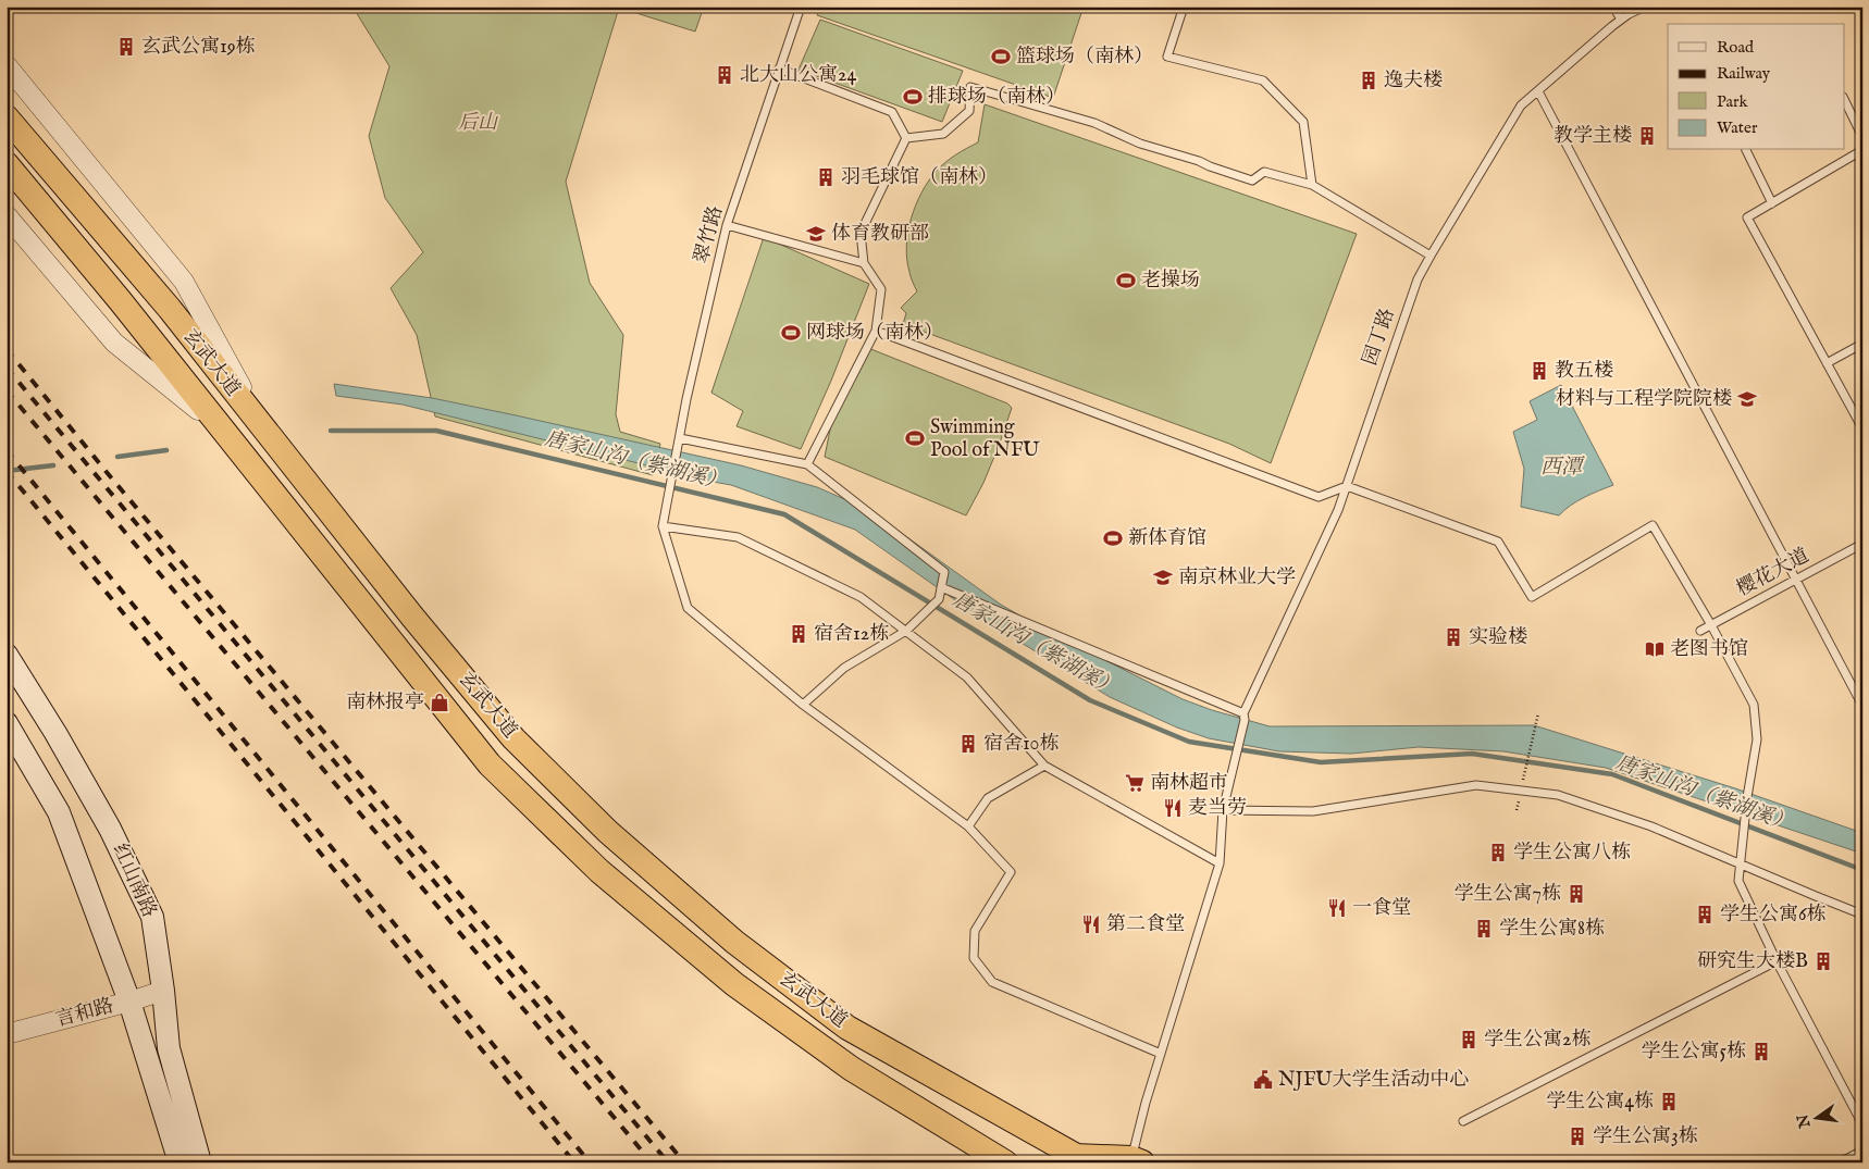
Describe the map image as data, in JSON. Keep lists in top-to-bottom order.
{
  "streets": {
    "highway": ["玄武大道"],
    "main road": ["红山南路"],
    "street": ["言和路"],
    "lane": ["翠竹路", "园丁路", "樱花大道"]
  },
  "crossings": [
    ["红山南路", "言和路"]
  ],
  "water": ["唐家山沟（紫湖溪）", "西潭"],
  "parks": ["后山"],
  "places": {
    "building": [
      "玄武公寓19栋",
      "北大山公寓24",
      "逸夫楼",
      "教学主楼",
      "羽毛球馆（南林）",
      "教五楼",
      "宿舍12栋",
      "实验楼",
      "宿舍10栋",
      "学生公寓八栋",
      "学生公寓7栋",
      "学生公寓6栋",
      "学生公寓8栋",
      "研究生大楼B",
      "学生公寓2栋",
      "学生公寓5栋",
      "学生公寓4栋",
      "学生公寓3栋"
    ],
    "sports": [
      "篮球场（南林）",
      "排球场（南林）",
      "老操场",
      "网球场（南林）",
      "Swimming Pool of NFU",
      "新体育馆"
    ],
    "school or university": ["体育教研部", "材料与工程学院院楼", "南京林业大学"],
    "library": ["老图书馆"],
    "shop": ["南林报亭"],
    "supermarket": ["南林超市"],
    "restaurant": ["麦当劳", "一食堂", "第二食堂"],
    "public building": ["NJFU大学生活动中心"]
  },
  "legend": [
    "Road",
    "Railway",
    "Park",
    "Water"
  ],
  "north": "left"
}
